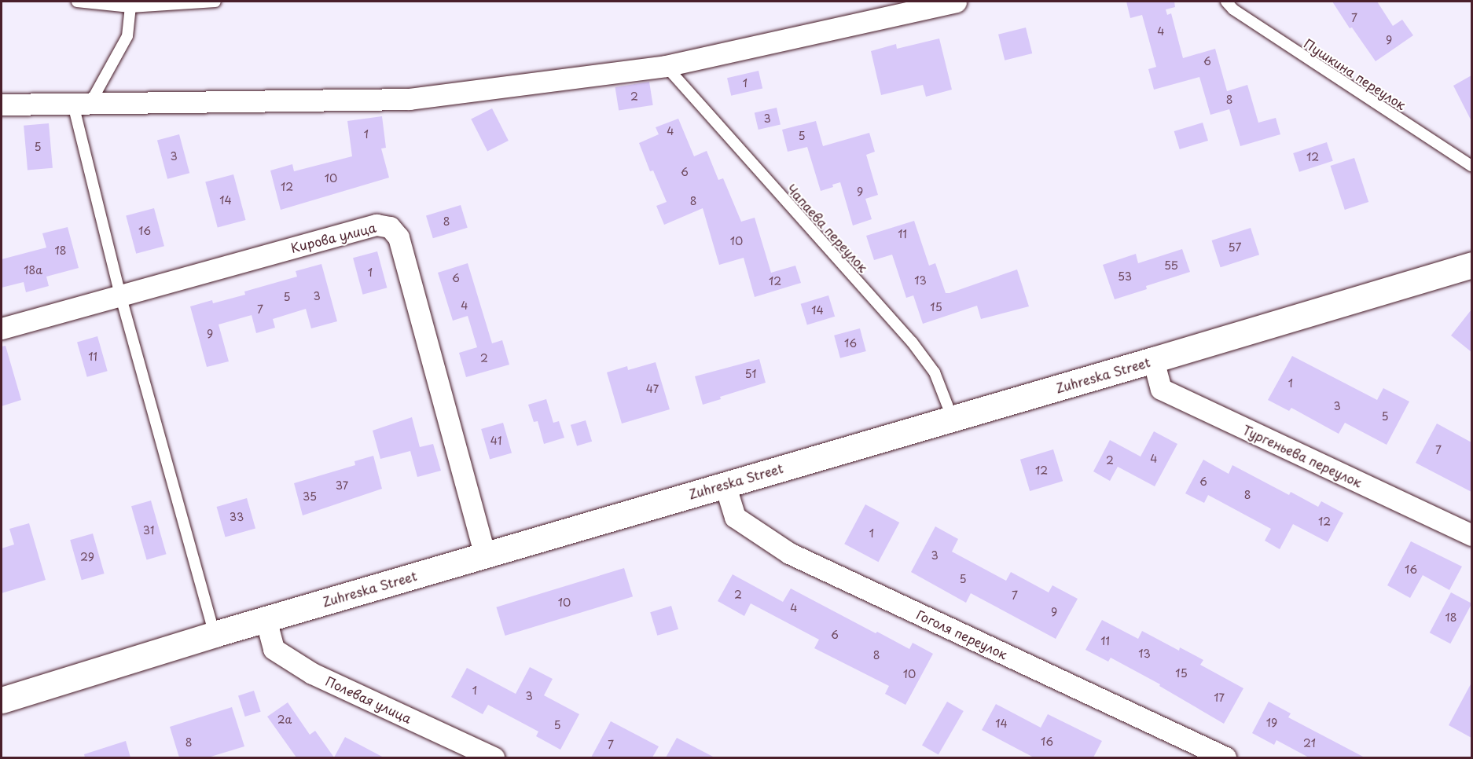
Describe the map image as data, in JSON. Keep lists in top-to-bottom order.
{
  "streets": {
    "street": [
      "Кирова улица",
      "Zuhreska Street",
      "Тургеньева переулок",
      "Гоголя переулок",
      "Полевая улица"
    ],
    "lane": ["Пушкина переулок", "Чапаева переулок"]
  },
  "crossings": [
    ["Чапаева переулок", "Zuhreska Street"],
    ["Кирова улица", "Zuhreska Street"],
    ["Zuhreska Street", "Тургеньева переулок"],
    ["Zuhreska Street", "Гоголя переулок"],
    ["Zuhreska Street", "Полевая улица"]
  ],
  "house_numbers": [
    "7",
    "4",
    "9",
    "6",
    "1",
    "2",
    "8",
    "3",
    "4",
    "1",
    "5",
    "5",
    "3",
    "12",
    "6",
    "10",
    "12",
    "9",
    "14",
    "8",
    "8",
    "16",
    "11",
    "10",
    "57",
    "18",
    "55",
    "18а",
    "1",
    "53",
    "6",
    "13",
    "12",
    "3",
    "5",
    "4",
    "15",
    "7",
    "14",
    "9",
    "16",
    "11",
    "2",
    "51",
    "1",
    "47",
    "3",
    "5",
    "41",
    "7",
    "4",
    "2",
    "12",
    "6",
    "37",
    "8",
    "35",
    "33",
    "12",
    "31",
    "1",
    "3",
    "29",
    "16",
    "5",
    "2",
    "7",
    "10",
    "4",
    "9",
    "18",
    "6",
    "11",
    "13",
    "8",
    "15",
    "10",
    "1",
    "3",
    "17",
    "2а",
    "19",
    "14",
    "5",
    "16",
    "8",
    "21",
    "7"
  ]
}
